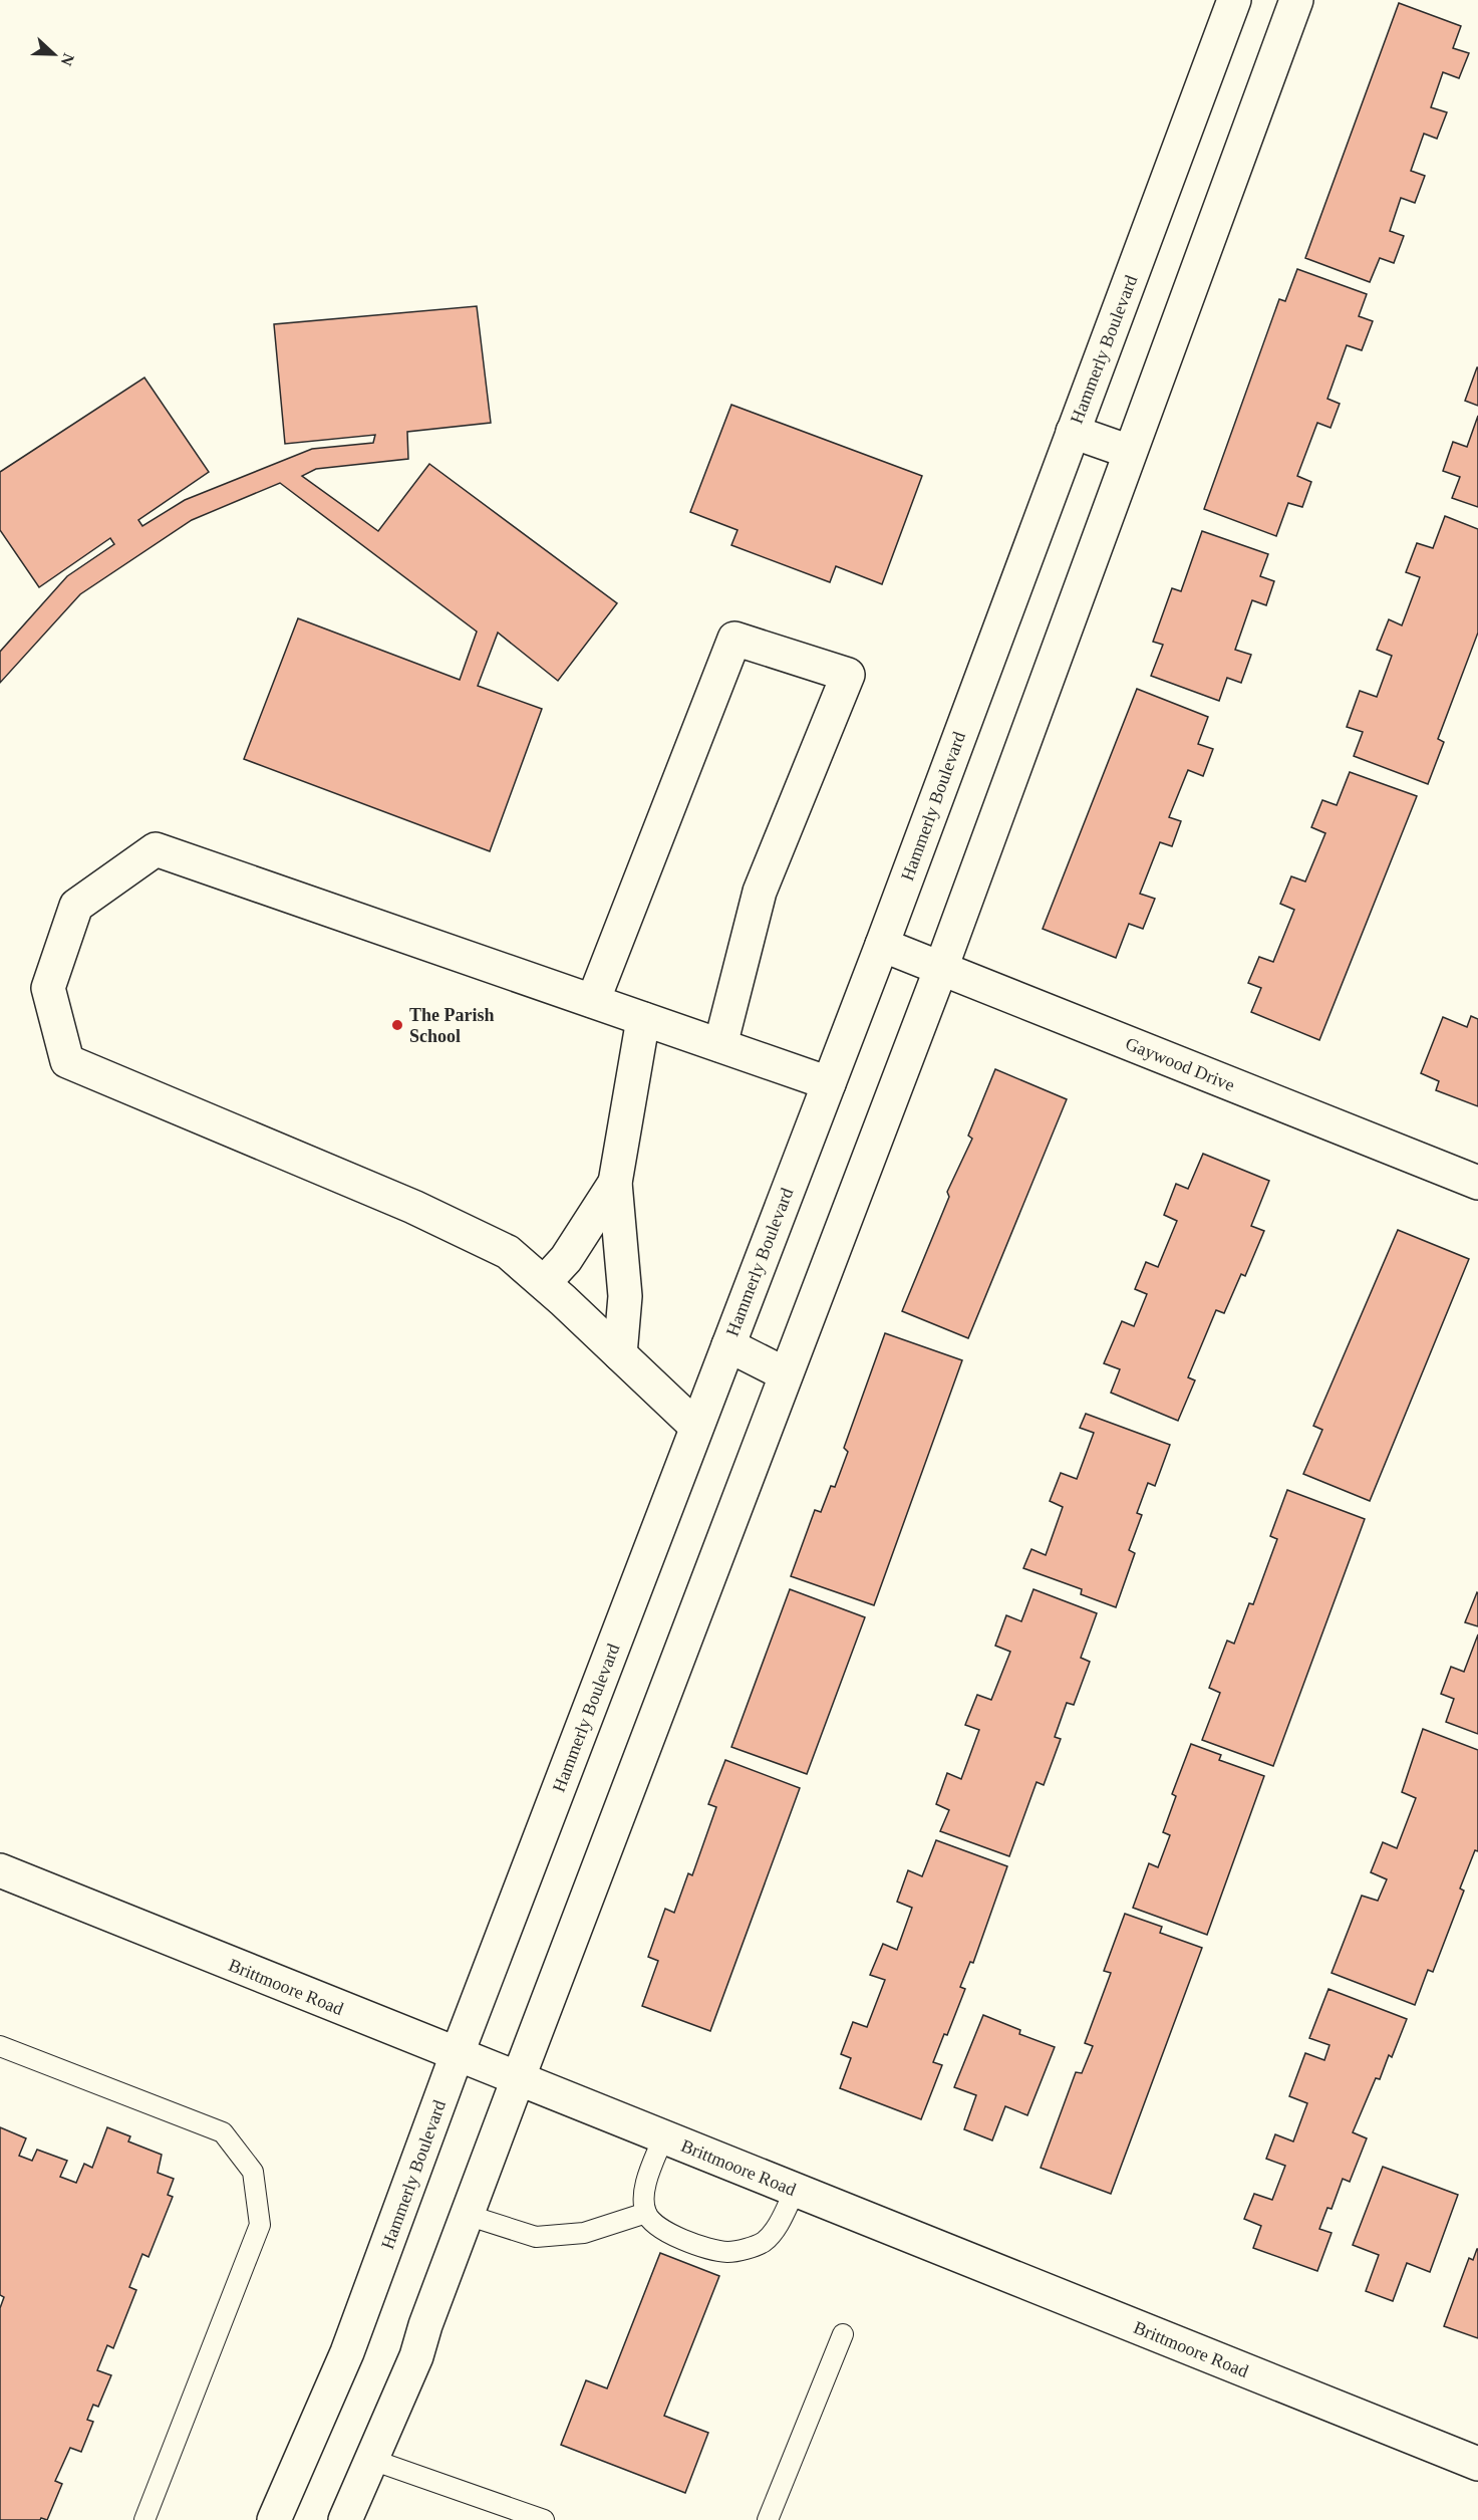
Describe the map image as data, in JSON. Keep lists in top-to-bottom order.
{
  "streets": {
    "street": ["Hammerly Boulevard", "Gaywood Drive", "Brittmoore Road"]
  },
  "crossings": [
    ["Hammerly Boulevard", "Gaywood Drive"],
    ["Hammerly Boulevard", "Brittmoore Road"]
  ],
  "places": ["The Parish School"],
  "north": "right"
}
